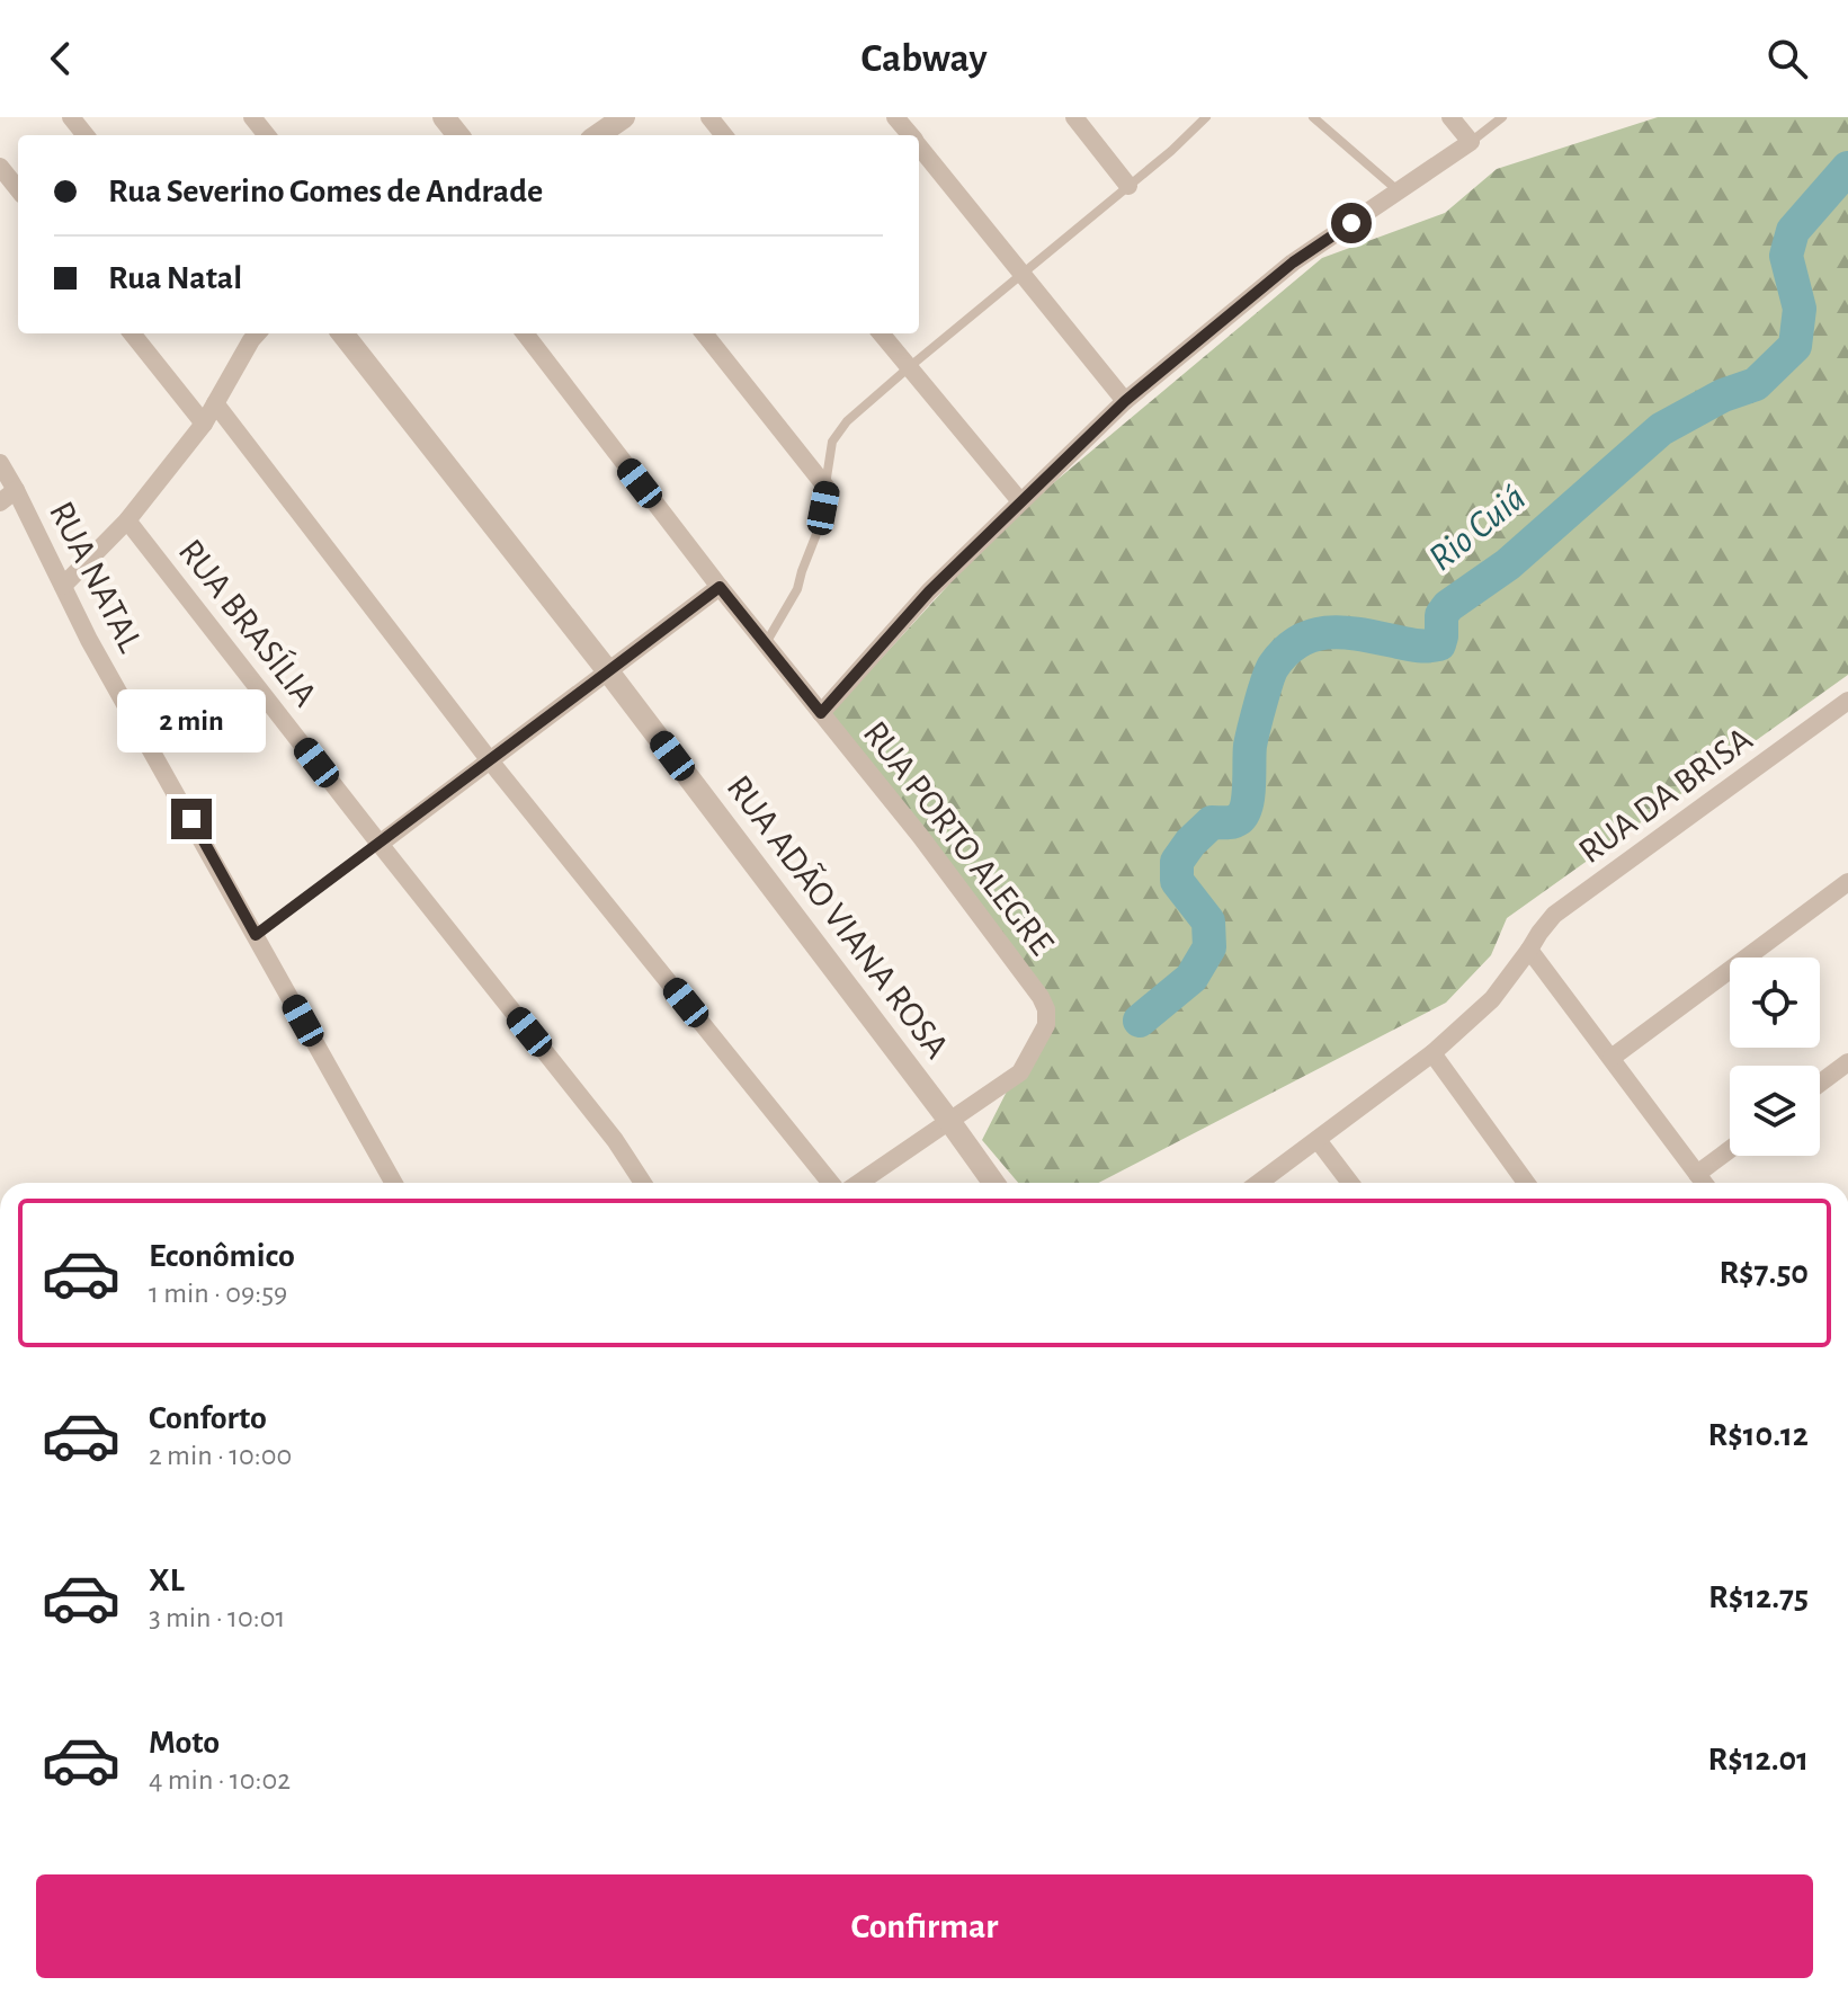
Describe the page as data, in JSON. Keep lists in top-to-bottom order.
{
  "streets": {
    "street": [
      "RUA NATAL",
      "RUA BRASÍLIA",
      "RUA DA BRISA",
      "RUA PORTO ALEGRE",
      "RUA ADÃO VIANA ROSA"
    ]
  },
  "crossings": [
    ["RUA PORTO ALEGRE", "RUA ADÃO VIANA ROSA"]
  ],
  "water": ["Rio Cuiá"],
  "page": {
    "header": "Cabway",
    "banner": ["Rua Severino Gomes de Andrade", "Rua Natal"],
    "bubble": "2 min",
    "list": [
      {
        "name": "Econômico",
        "note": "1 min · 09:59",
        "value": "R$7.50"
      },
      {
        "name": "Conforto",
        "note": "2 min · 10:00",
        "value": "R$10.12"
      },
      {
        "name": "XL",
        "note": "3 min · 10:01",
        "value": "R$12.75"
      },
      {
        "name": "Moto",
        "note": "4 min · 10:02",
        "value": "R$12.01"
      }
    ],
    "buttons": "Confirmar"
  }
}
